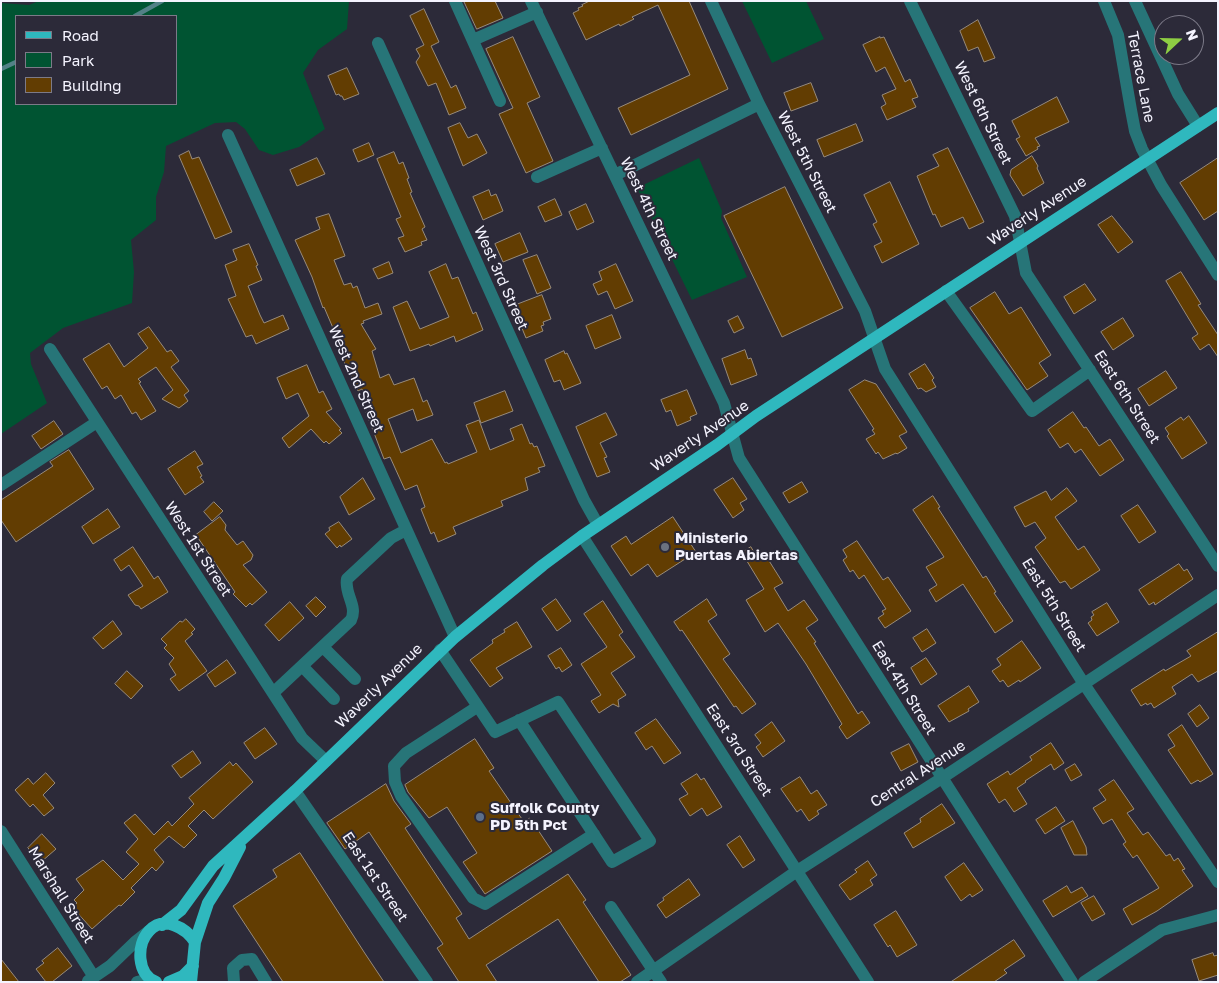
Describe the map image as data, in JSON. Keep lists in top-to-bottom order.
{
  "streets": {
    "main road": ["Waverly Avenue"],
    "street": [
      "Terrace Lane",
      "West 6th Street",
      "West 5th Street",
      "West 4th Street",
      "West 3rd Street",
      "West 2nd Street",
      "East 6th Street",
      "West 1st Street",
      "East 5th Street",
      "East 4th Street",
      "East 3rd Street",
      "Central Avenue",
      "East 1st Street",
      "Marshall Street"
    ]
  },
  "crossings": [
    ["Terrace Lane", "Waverly Avenue"],
    ["West 6th Street", "Waverly Avenue"],
    ["West 6th Street", "East 6th Street"],
    ["West 5th Street", "Waverly Avenue"],
    ["West 5th Street", "East 5th Street"],
    ["West 4th Street", "Waverly Avenue"],
    ["West 4th Street", "East 4th Street"],
    ["Waverly Avenue", "West 3rd Street"],
    ["Waverly Avenue", "West 2nd Street"],
    ["Waverly Avenue", "East 6th Street"],
    ["Waverly Avenue", "West 1st Street"],
    ["Waverly Avenue", "East 5th Street"],
    ["Waverly Avenue", "East 4th Street"],
    ["Waverly Avenue", "East 3rd Street"],
    ["Waverly Avenue", "East 1st Street"],
    ["East 5th Street", "Central Avenue"],
    ["East 4th Street", "Central Avenue"],
    ["East 3rd Street", "Central Avenue"]
  ],
  "places": ["Ministerio Puertas Abiertas", "Suffolk County PD 5th Pct"],
  "legend": ["Road", "Park", "Building"],
  "north": "right"
}
